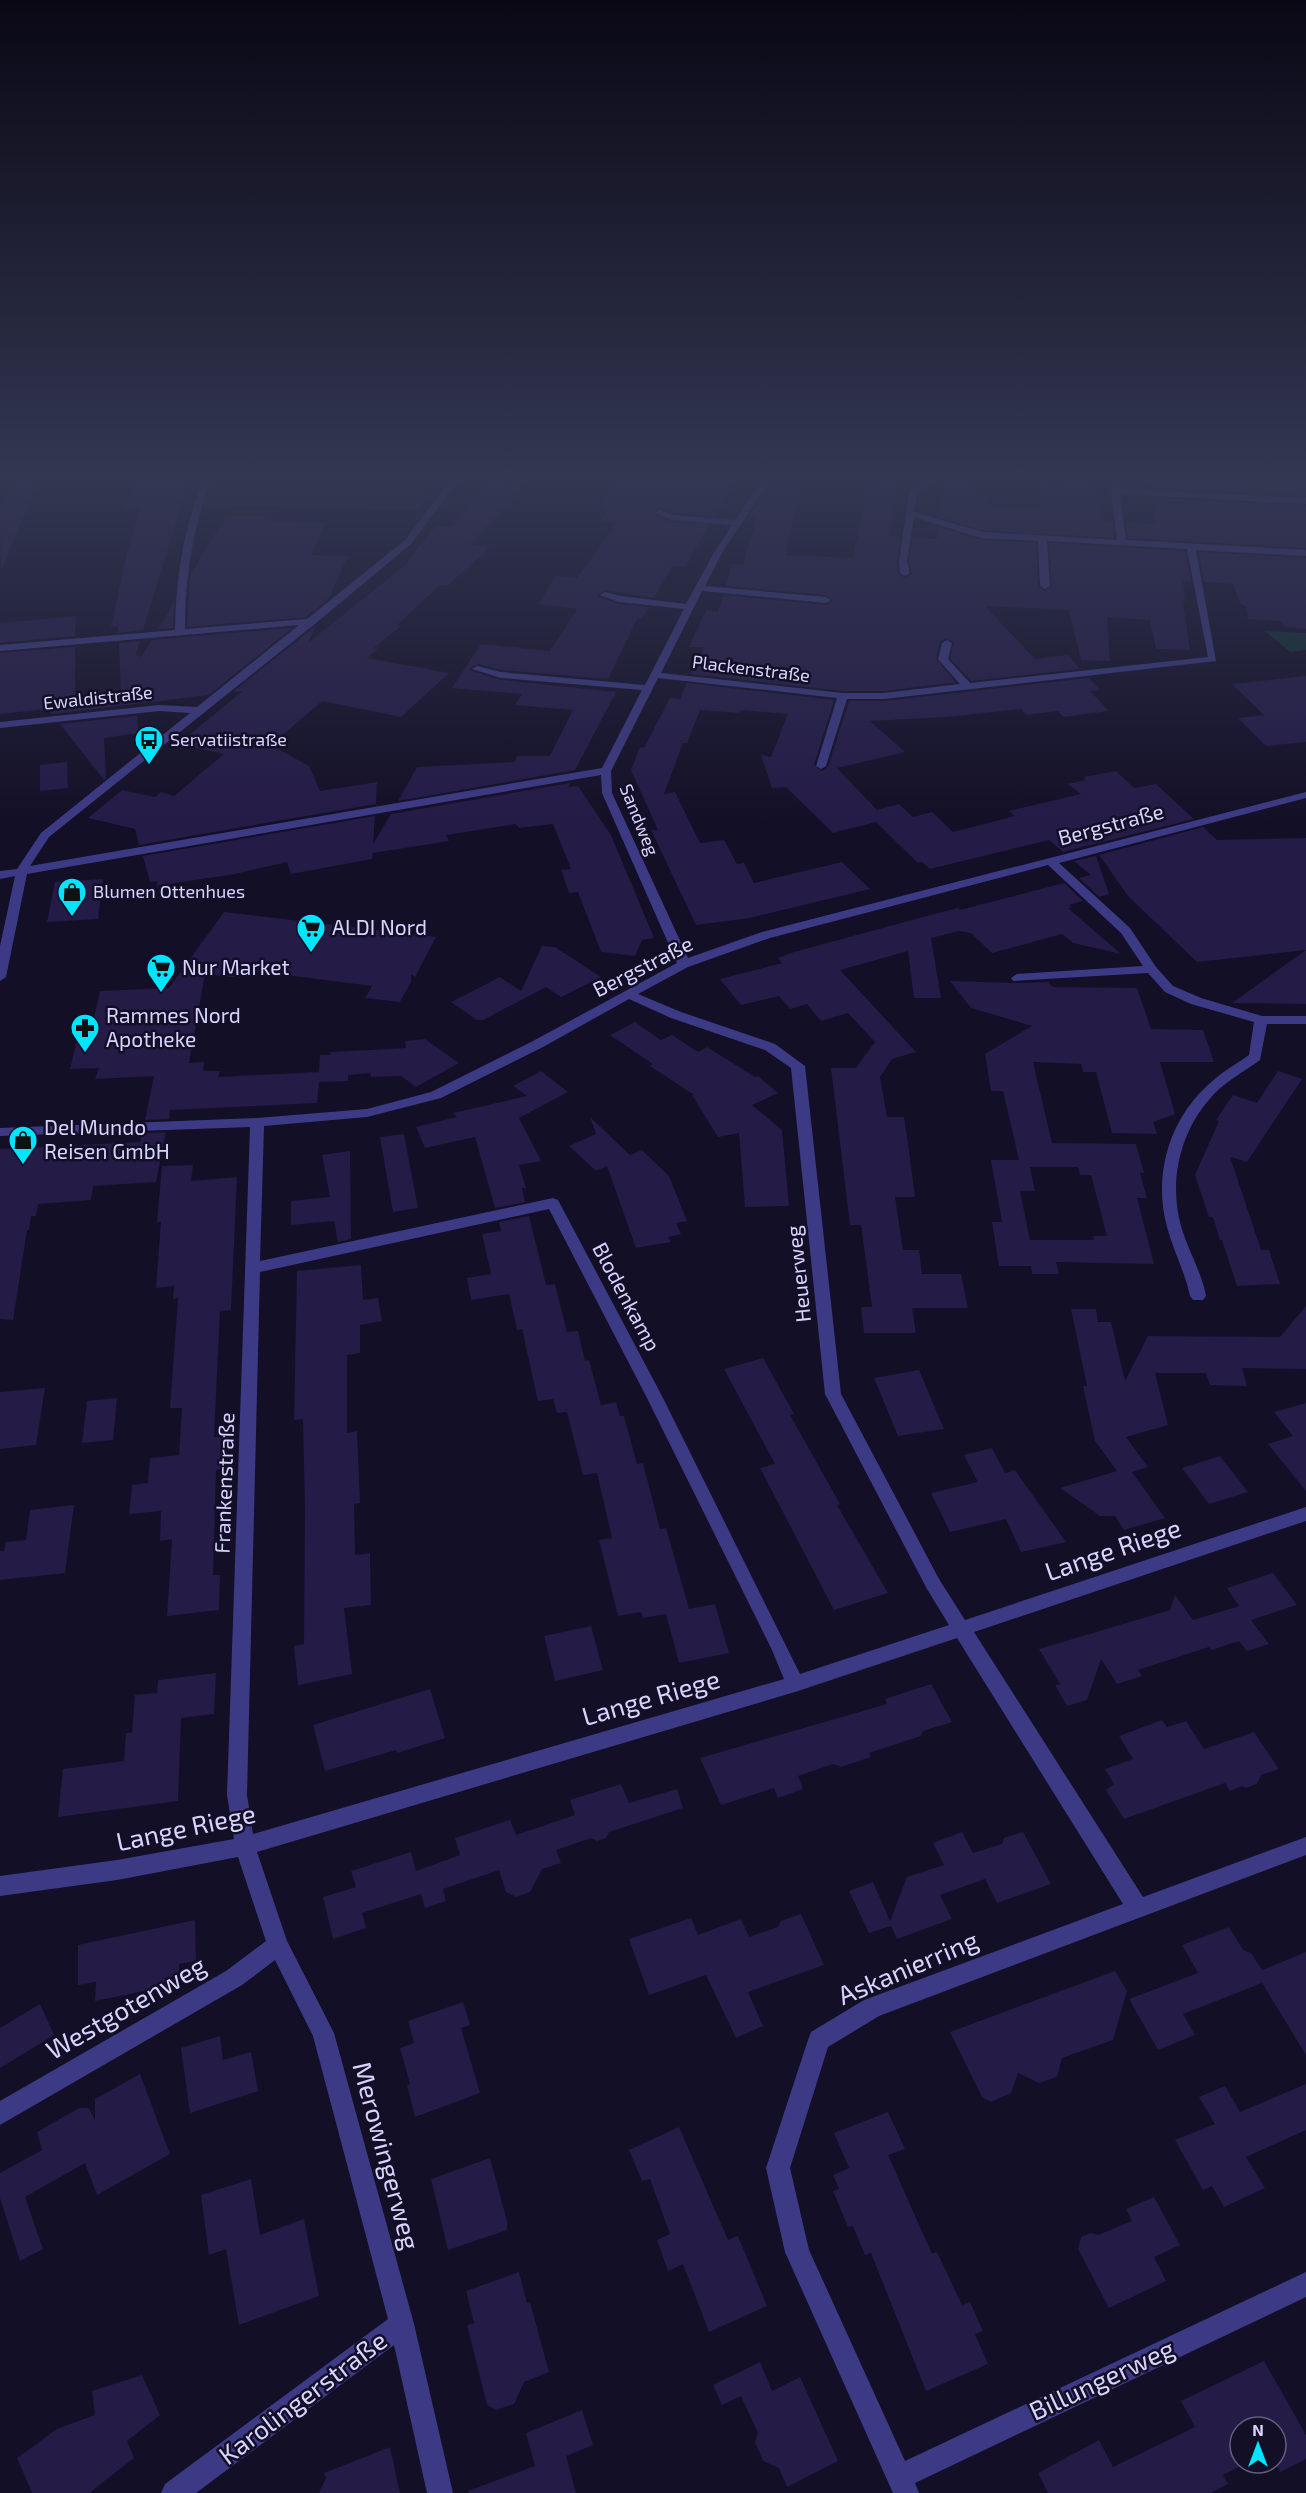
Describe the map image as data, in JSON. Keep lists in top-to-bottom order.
{
  "streets": {
    "street": [
      "Plackenstraße",
      "Ewaldistraße",
      "Sandweg",
      "Bergstraße",
      "Heuerweg",
      "Blodenkamp",
      "Frankenstraße",
      "Lange Riege",
      "Askanierring",
      "Westgotenweg",
      "Merowingerweg",
      "Billungerweg",
      "Karolingerstraße"
    ]
  },
  "crossings": [
    ["Plackenstraße", "Sandweg"],
    ["Sandweg", "Bergstraße"],
    ["Bergstraße", "Heuerweg"],
    ["Bergstraße", "Frankenstraße"],
    ["Heuerweg", "Lange Riege"],
    ["Blodenkamp", "Frankenstraße"],
    ["Blodenkamp", "Lange Riege"],
    ["Frankenstraße", "Lange Riege"],
    ["Frankenstraße", "Merowingerweg"],
    ["Lange Riege", "Merowingerweg"],
    ["Askanierring", "Billungerweg"],
    ["Westgotenweg", "Merowingerweg"],
    ["Merowingerweg", "Karolingerstraße"]
  ],
  "places": {
    "bus stop": ["Servatiistraße"],
    "shop": ["Blumen Ottenhues", "Del Mundo Reisen GmbH"],
    "supermarket": ["ALDI Nord", "Nur Market"],
    "pharmacy": ["Rammes Nord Apotheke"]
  },
  "north": "top"
}
